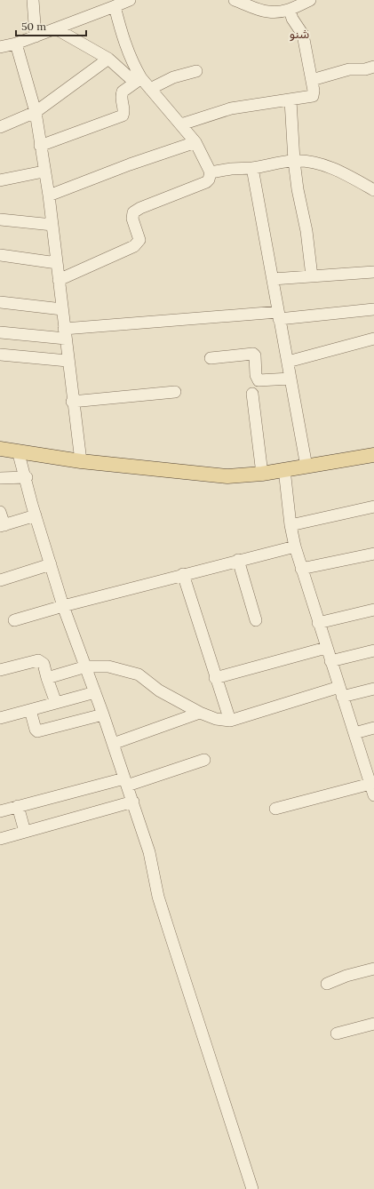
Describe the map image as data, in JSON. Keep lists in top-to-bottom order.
{
  "districts": ["شنو"],
  "scale_bar": "50 m"
}
